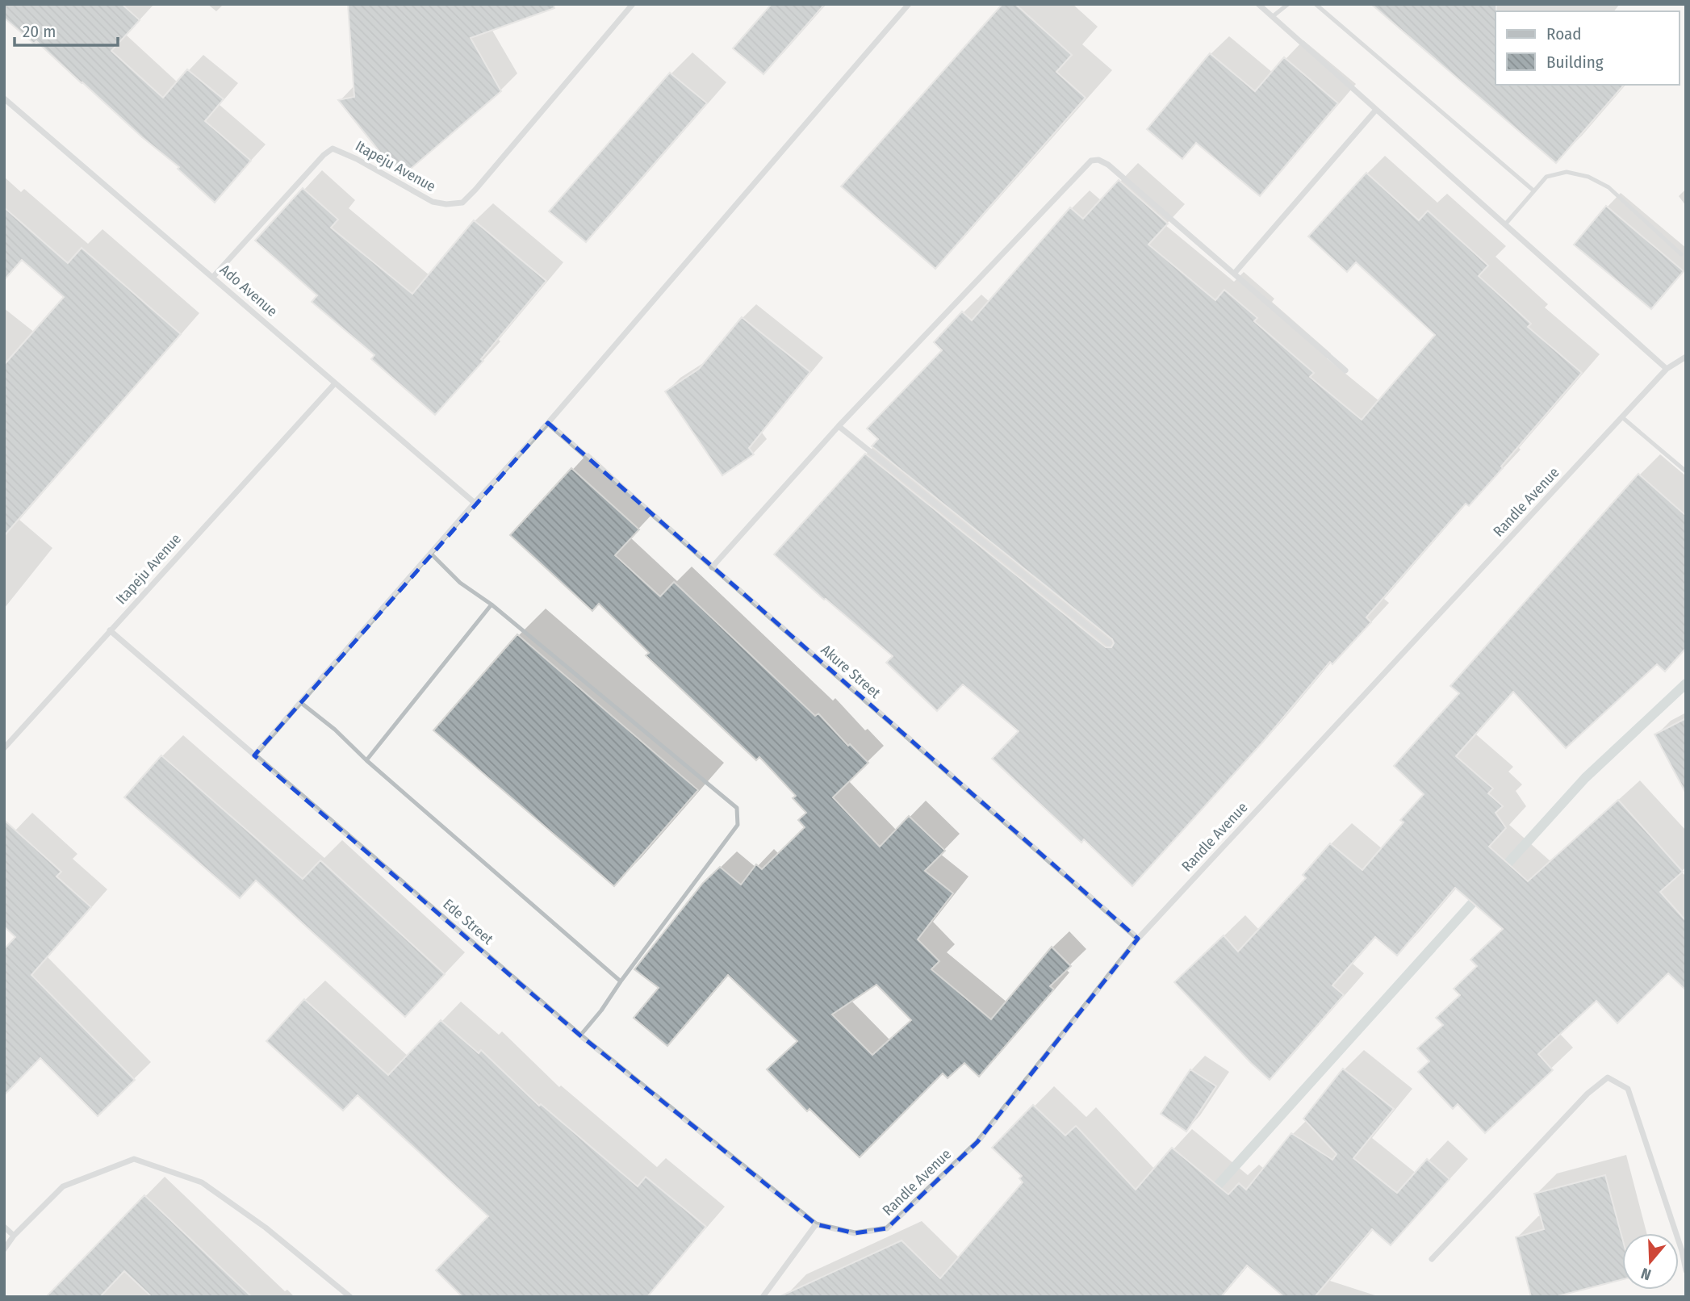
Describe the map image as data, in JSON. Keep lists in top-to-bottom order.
{
  "streets": {
    "street": [
      "Itapeju Avenue",
      "Ado Avenue",
      "Randle Avenue",
      "Akure Street",
      "Ede Street"
    ]
  },
  "crossings": [
    ["Itapeju Avenue", "Ado Avenue"],
    ["Itapeju Avenue", "Ede Street"],
    ["Randle Avenue", "Akure Street"],
    ["Randle Avenue", "Ede Street"]
  ],
  "legend": ["Road", "Building"],
  "scale_bar": "20 m",
  "north": "bottom"
}
